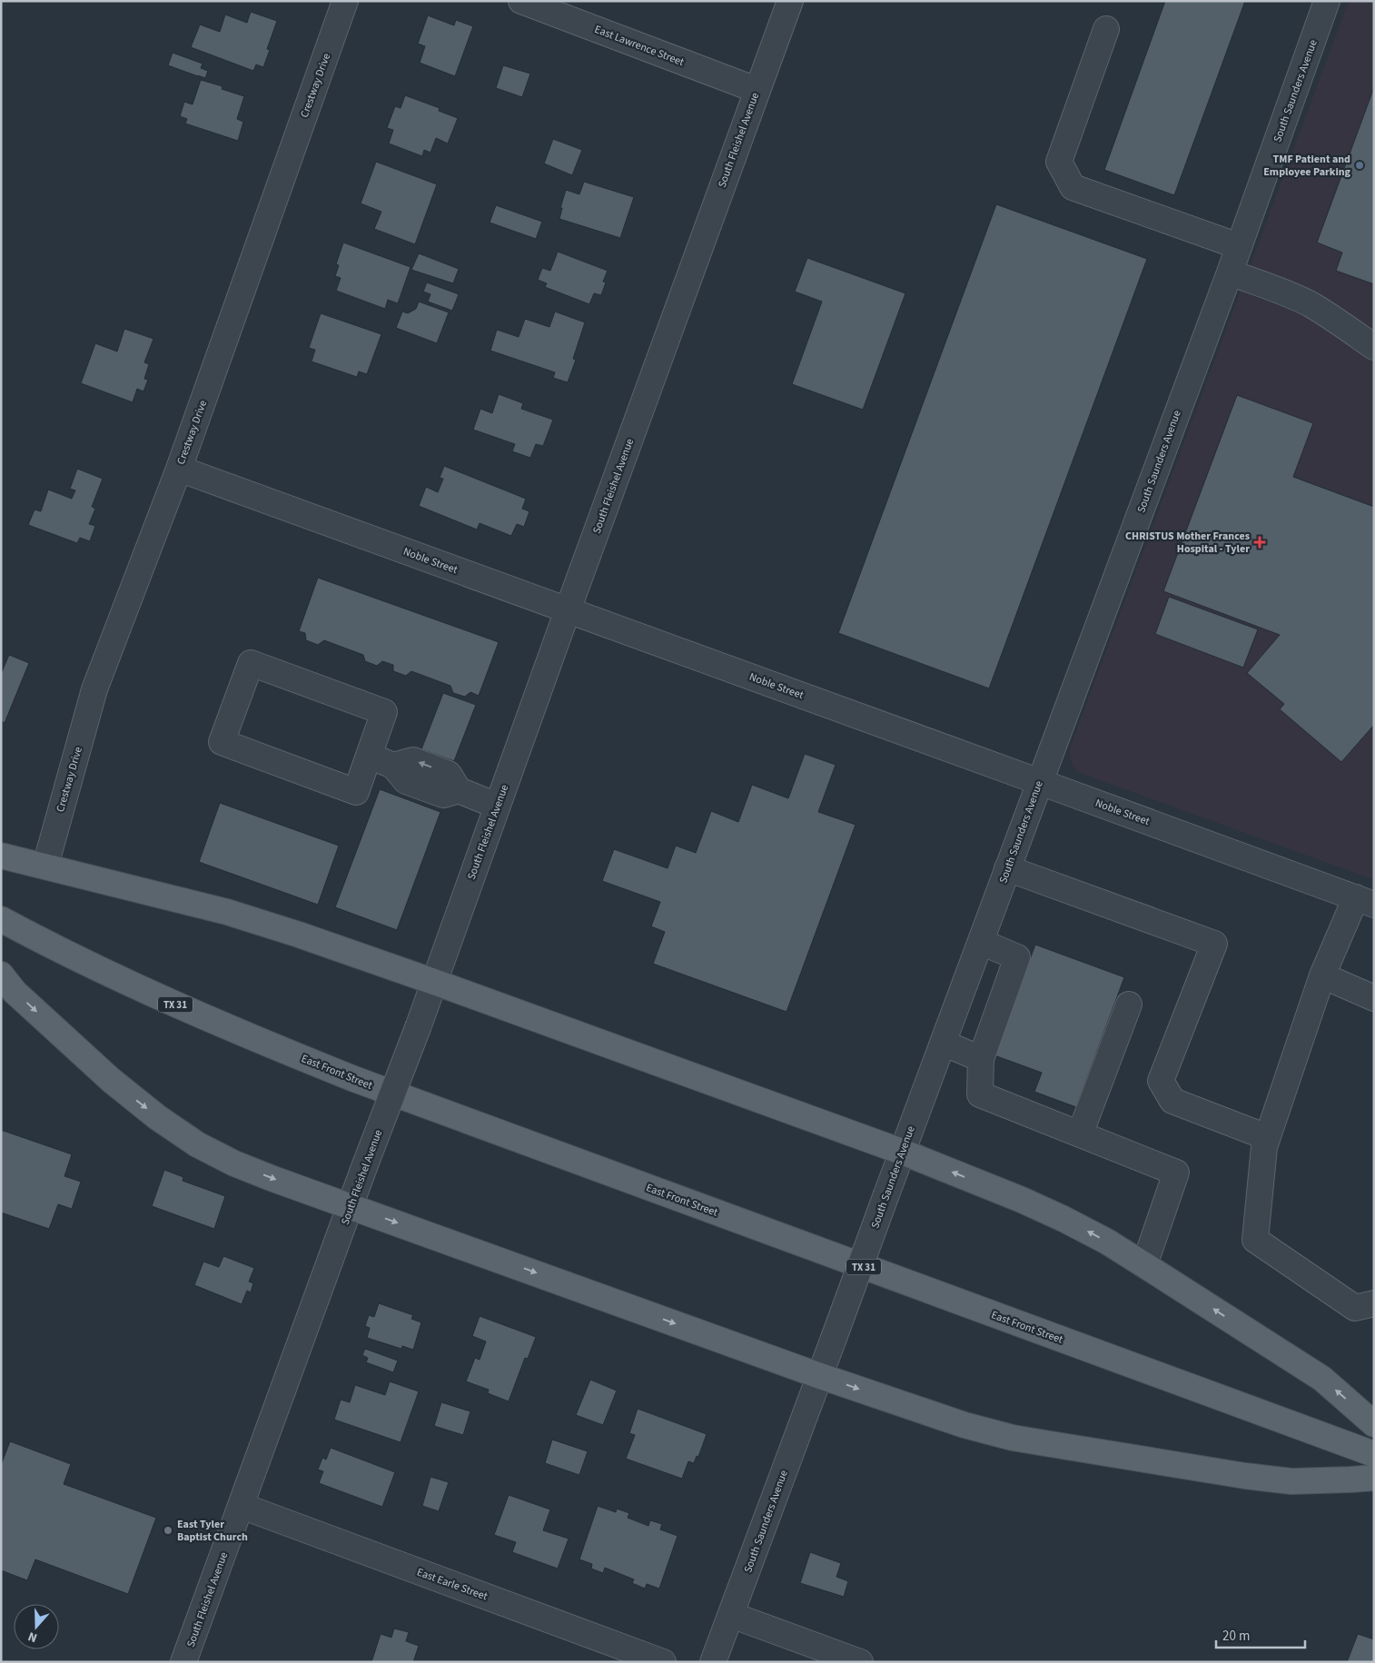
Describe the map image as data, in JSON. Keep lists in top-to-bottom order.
{
  "streets": {
    "main road": ["TX 31", "East Front Street"],
    "street": [
      "East Lawrence Street",
      "Crestway Drive",
      "South Saunders Avenue",
      "South Fleishel Avenue",
      "Noble Street",
      "East Earle Street"
    ]
  },
  "crossings": [
    ["East Lawrence Street", "South Fleishel Avenue"],
    ["Crestway Drive", "Noble Street"],
    ["South Saunders Avenue", "Noble Street"],
    ["South Fleishel Avenue", "Noble Street"],
    ["South Fleishel Avenue", "East Earle Street"]
  ],
  "places": {
    "other": ["TMF Patient and Employee Parking", "East Tyler Baptist Church"],
    "health": ["CHRISTUS Mother Frances Hospital - Tyler"]
  },
  "scale_bar": "20 m",
  "north": "bottom"
}
